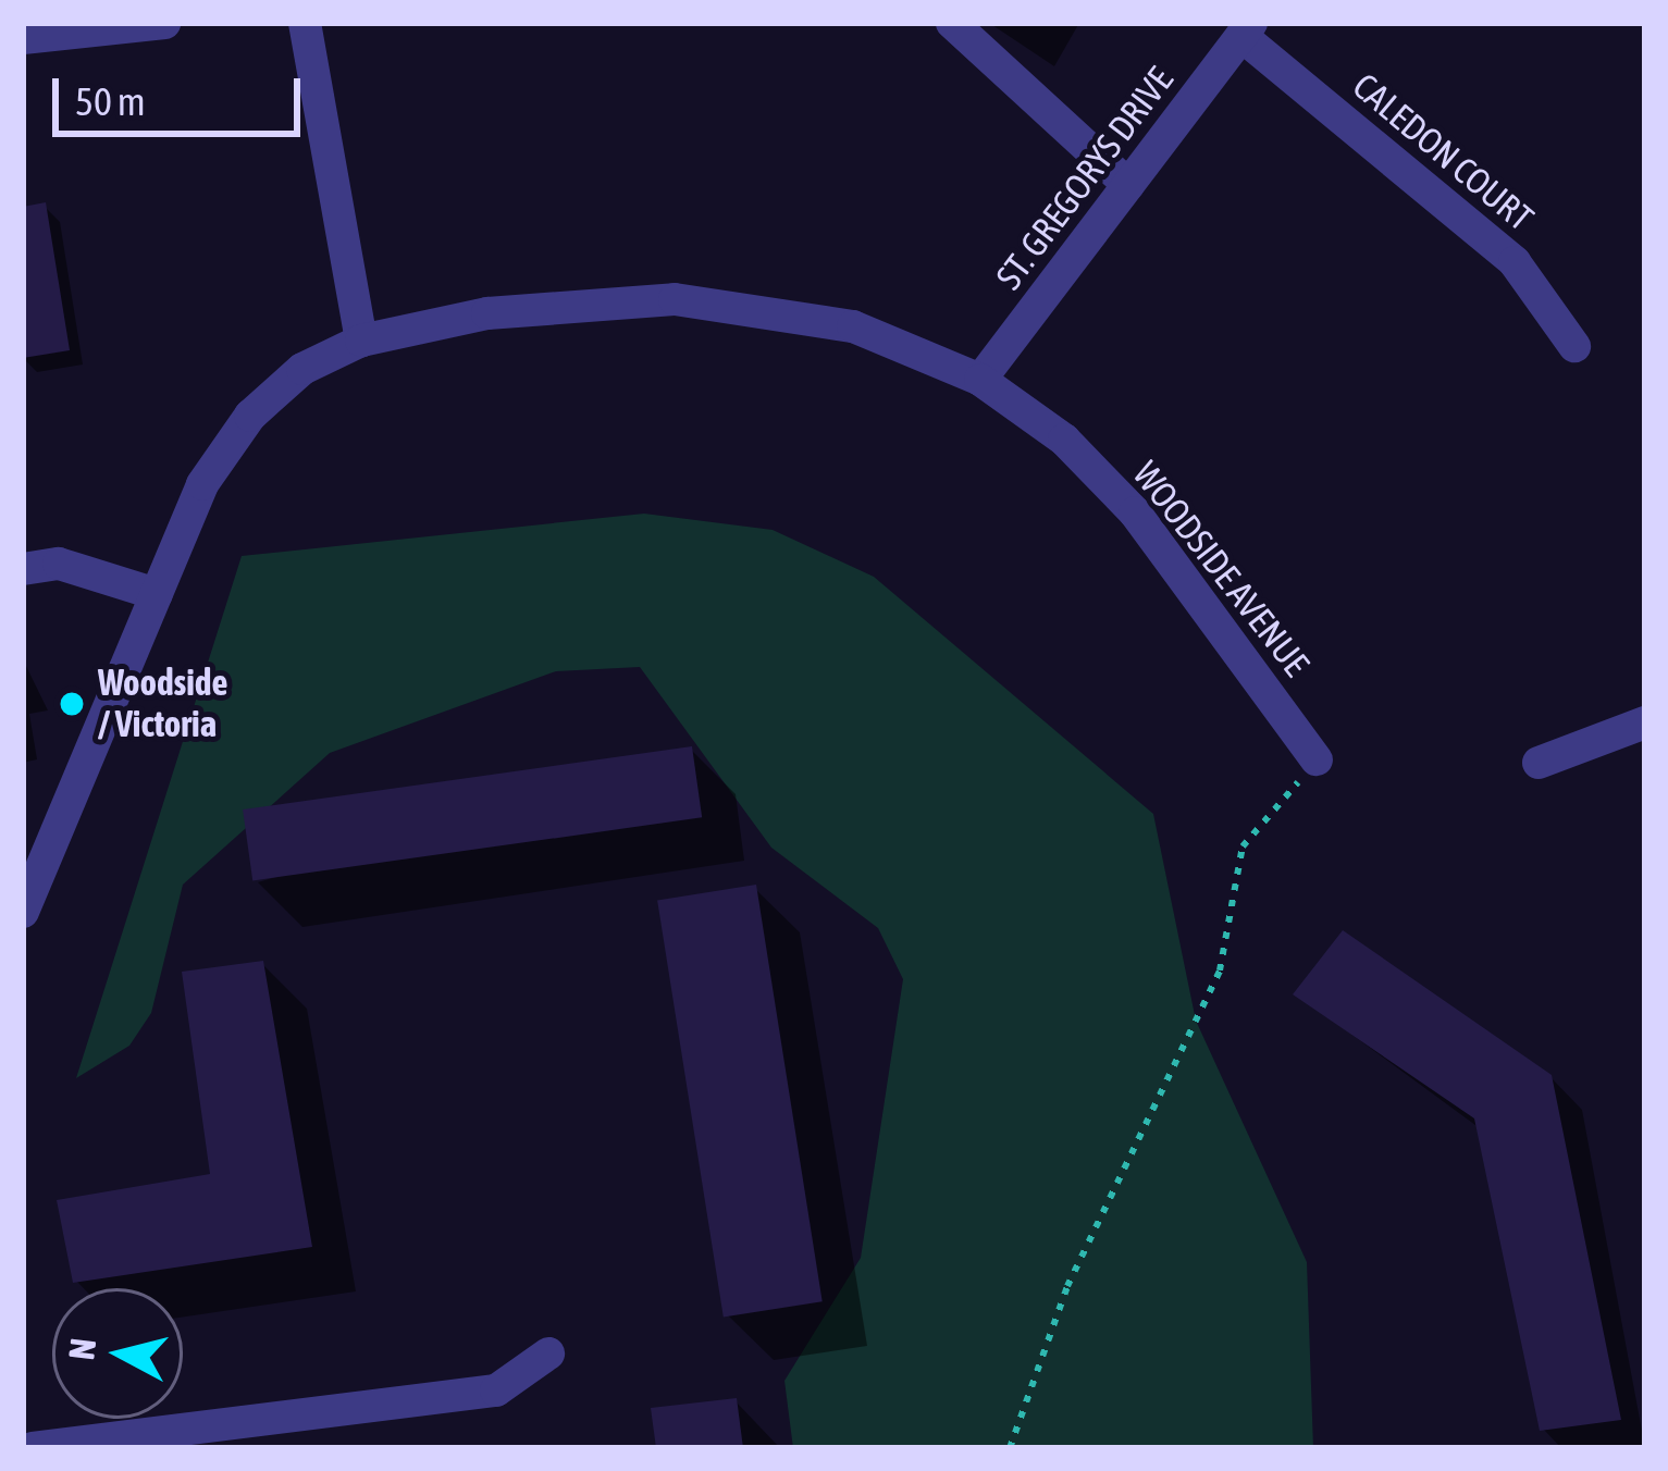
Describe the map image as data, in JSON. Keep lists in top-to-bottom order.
{
  "streets": {
    "street": ["CALEDON COURT", "ST. GREGORYS DRIVE", "WOODSIDE AVENUE"]
  },
  "crossings": [
    ["CALEDON COURT", "ST. GREGORYS DRIVE"],
    ["ST. GREGORYS DRIVE", "WOODSIDE AVENUE"]
  ],
  "places": ["Woodside / Victoria"],
  "scale_bar": "50 m",
  "north": "left"
}
